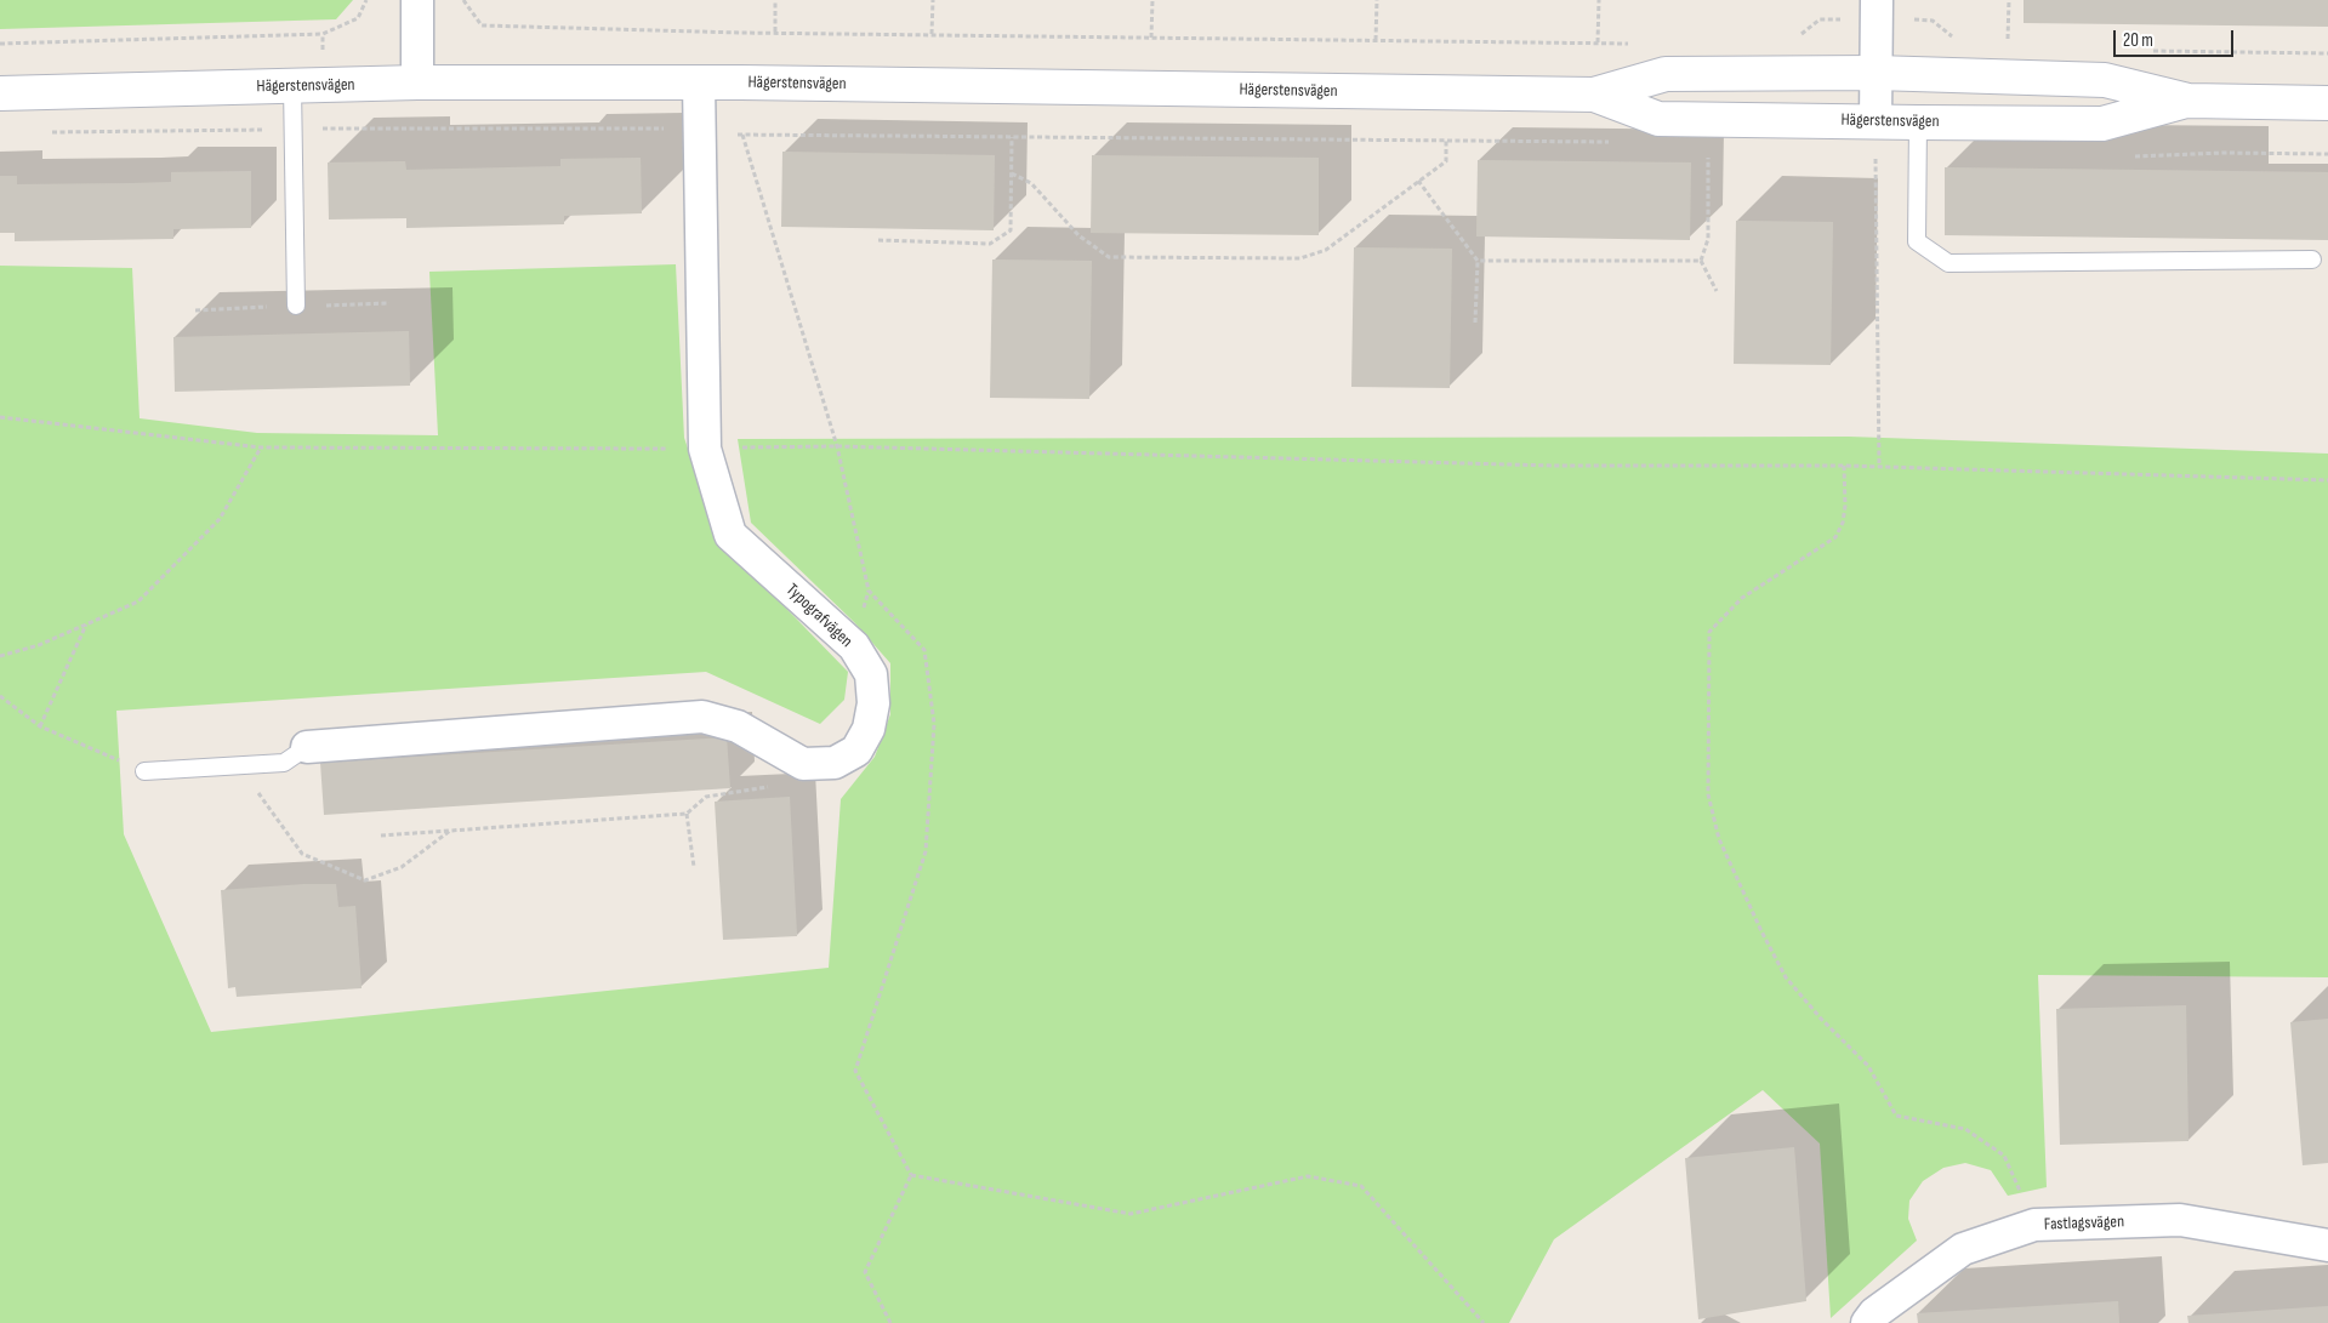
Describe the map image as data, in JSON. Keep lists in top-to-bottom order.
{
  "streets": {
    "street": ["Hägerstensvägen", "Typografvägen", "Fastlagsvägen"]
  },
  "crossings": [
    ["Hägerstensvägen", "Typografvägen"]
  ],
  "scale_bar": "20 m"
}
